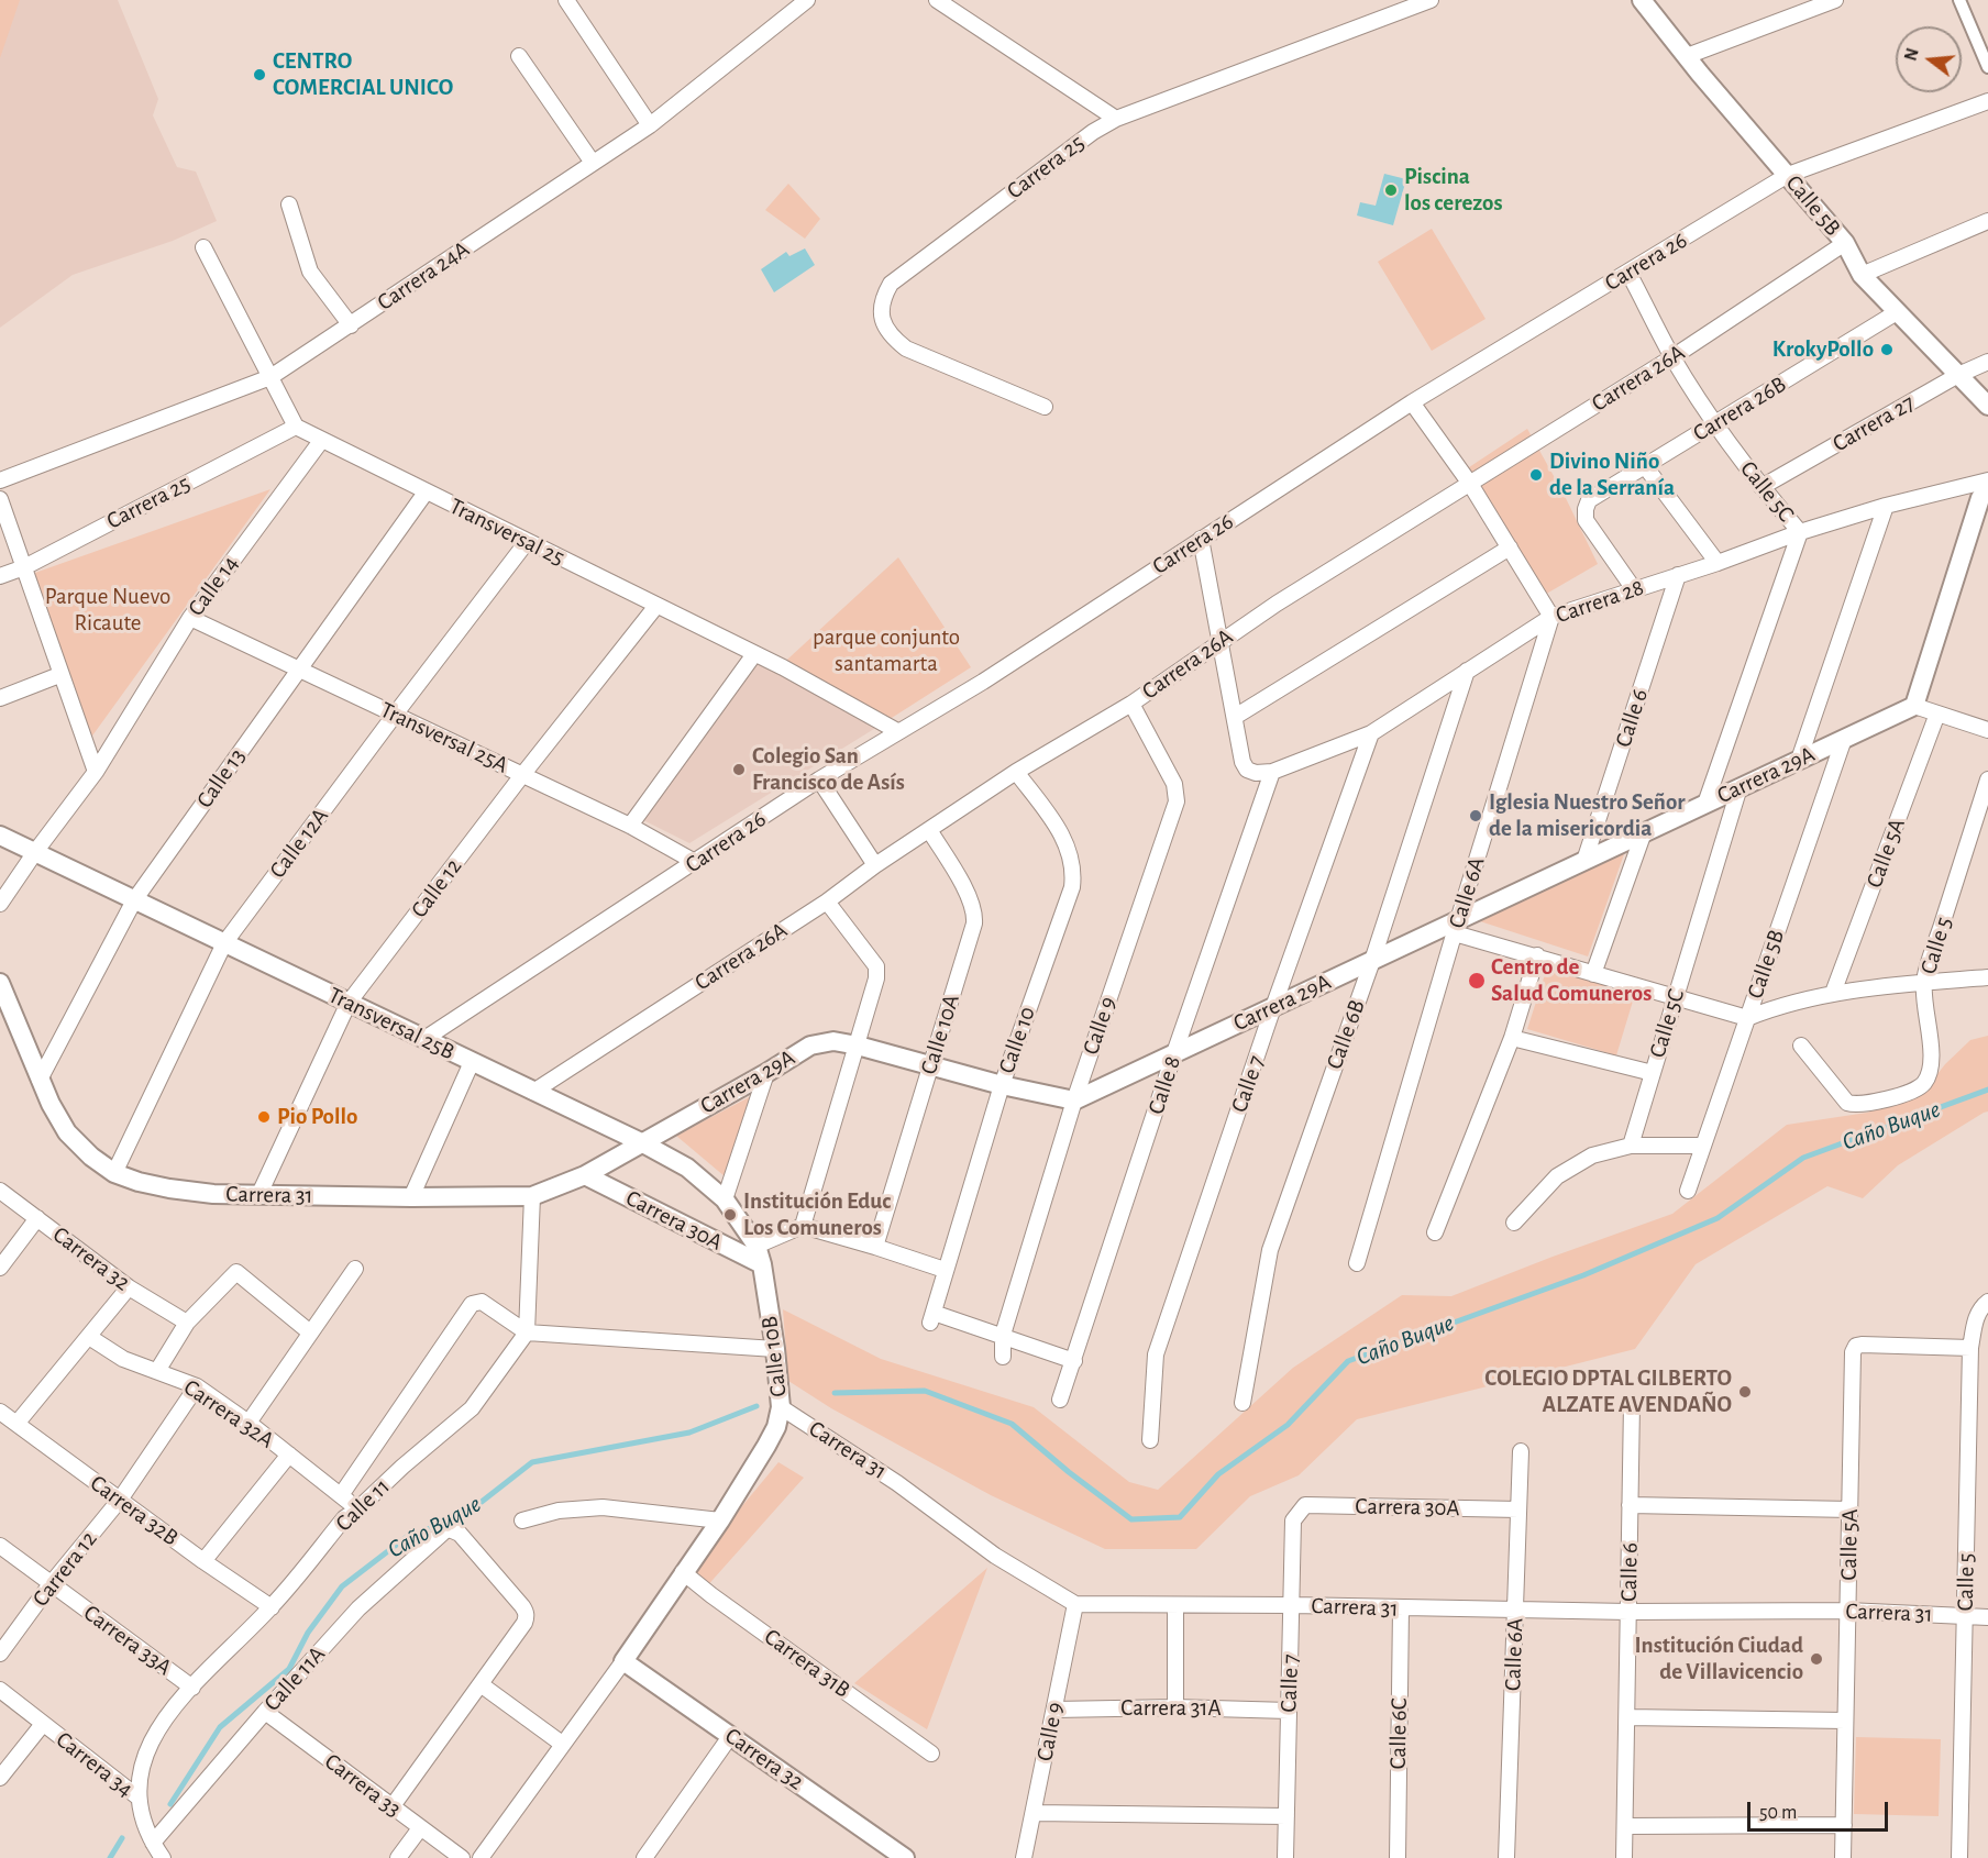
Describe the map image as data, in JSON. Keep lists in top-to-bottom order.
{
  "streets": {
    "street": [
      "Carrera 25",
      "Calle 5B",
      "Carrera 26",
      "Carrera 24A",
      "Carrera 26A",
      "Carrera 26B",
      "Carrera 27",
      "Calle 5C",
      "Transversal 25",
      "Calle 14",
      "Carrera 28",
      "Calle 6",
      "Transversal 25A",
      "Carrera 29A",
      "Calle 13",
      "Calle 12A",
      "Calle 5A",
      "Calle 12",
      "Calle 6A",
      "Calle 5",
      "Transversal 25B",
      "Calle 9",
      "Calle 10A",
      "Calle 6B",
      "Calle 10",
      "Calle 7",
      "Calle 8",
      "Carrera 31",
      "Carrera 30A",
      "Carrera 32",
      "Calle 10B",
      "Carrera 32A",
      "Calle 11",
      "Carrera 32B",
      "Carrera 12",
      "Carrera 33A",
      "Carrera 31B",
      "Calle 11A",
      "Carrera 31A",
      "Calle 6C",
      "Carrera 34",
      "Carrera 33"
    ]
  },
  "crossings": [
    ["Carrera 25", "Transversal 25"],
    ["Calle 5B", "Carrera 26"],
    ["Calle 5B", "Carrera 26A"],
    ["Calle 5B", "Carrera 26B"],
    ["Calle 5B", "Carrera 27"],
    ["Calle 5B", "Carrera 29A"],
    ["Carrera 26", "Calle 5C"],
    ["Carrera 26", "Transversal 25"],
    ["Carrera 26", "Transversal 25A"],
    ["Carrera 26", "Transversal 25B"],
    ["Carrera 26A", "Calle 5C"],
    ["Carrera 26A", "Transversal 25B"],
    ["Carrera 26A", "Calle 9"],
    ["Carrera 26A", "Calle 10A"],
    ["Carrera 26A", "Calle 10"],
    ["Carrera 26B", "Calle 5C"],
    ["Carrera 26B", "Carrera 28"],
    ["Carrera 27", "Calle 5C"],
    ["Calle 5C", "Carrera 28"],
    ["Calle 5C", "Carrera 29A"],
    ["Transversal 25", "Calle 14"],
    ["Transversal 25", "Calle 13"],
    ["Transversal 25", "Calle 12A"],
    ["Transversal 25", "Calle 12"],
    ["Calle 14", "Transversal 25A"],
    ["Calle 14", "Transversal 25B"],
    ["Carrera 28", "Calle 6"],
    ["Carrera 28", "Calle 6A"],
    ["Carrera 28", "Calle 6B"],
    ["Carrera 28", "Calle 7"],
    ["Carrera 28", "Calle 8"],
    ["Calle 6", "Carrera 29A"],
    ["Calle 6", "Carrera 31"],
    ["Transversal 25A", "Calle 13"],
    ["Transversal 25A", "Calle 12A"],
    ["Transversal 25A", "Calle 12"],
    ["Carrera 29A", "Calle 6A"],
    ["Carrera 29A", "Transversal 25B"],
    ["Carrera 29A", "Calle 9"],
    ["Carrera 29A", "Calle 10A"],
    ["Carrera 29A", "Calle 6B"],
    ["Carrera 29A", "Calle 10"],
    ["Carrera 29A", "Calle 7"],
    ["Carrera 29A", "Calle 8"],
    ["Carrera 29A", "Carrera 31"],
    ["Calle 13", "Transversal 25B"],
    ["Calle 13", "Carrera 31"],
    ["Calle 12A", "Transversal 25B"],
    ["Calle 12A", "Carrera 31"],
    ["Calle 5A", "Calle 5"],
    ["Calle 5A", "Carrera 31"],
    ["Calle 12", "Transversal 25B"],
    ["Calle 12", "Carrera 31"],
    ["Calle 6A", "Carrera 31"],
    ["Calle 6A", "Carrera 30A"],
    ["Calle 5", "Carrera 31"],
    ["Transversal 25B", "Carrera 31"],
    ["Transversal 25B", "Calle 10B"],
    ["Calle 9", "Calle 10"],
    ["Calle 9", "Carrera 31"],
    ["Calle 9", "Carrera 31A"],
    ["Calle 7", "Carrera 31"],
    ["Calle 7", "Carrera 30A"],
    ["Calle 7", "Carrera 31A"],
    ["Carrera 31", "Carrera 30A"],
    ["Carrera 31", "Calle 10B"],
    ["Carrera 31", "Calle 6C"],
    ["Carrera 30A", "Calle 10B"],
    ["Carrera 32", "Calle 10B"],
    ["Calle 10B", "Carrera 31B"],
    ["Carrera 32A", "Calle 11"],
    ["Carrera 32A", "Carrera 12"],
    ["Calle 11", "Carrera 32B"],
    ["Calle 11", "Carrera 33A"],
    ["Calle 11", "Carrera 34"],
    ["Carrera 32B", "Carrera 12"],
    ["Carrera 12", "Carrera 33A"],
    ["Calle 11A", "Carrera 34"],
    ["Calle 11A", "Carrera 33"]
  ],
  "water": ["Caño Buque"],
  "parks": ["Parque Nuevo Ricaute", "parque conjunto santamarta"],
  "places": [
    "CENTRO COMERCIAL UNICO",
    "Piscina los cerezos",
    "KrokyPollo",
    "Divino Niño de la Serranía",
    "Colegio San Francisco de Asís",
    "Iglesia Nuestro Señor de la misericordia",
    "Centro de Salud Comuneros",
    "Pio Pollo",
    "Institución Educ Los Comuneros",
    "COLEGIO DPTAL GILBERTO ALZATE AVENDAÑO",
    "Institución Ciudad de Villavicencio"
  ],
  "scale_bar": "50 m",
  "north": "left"
}
